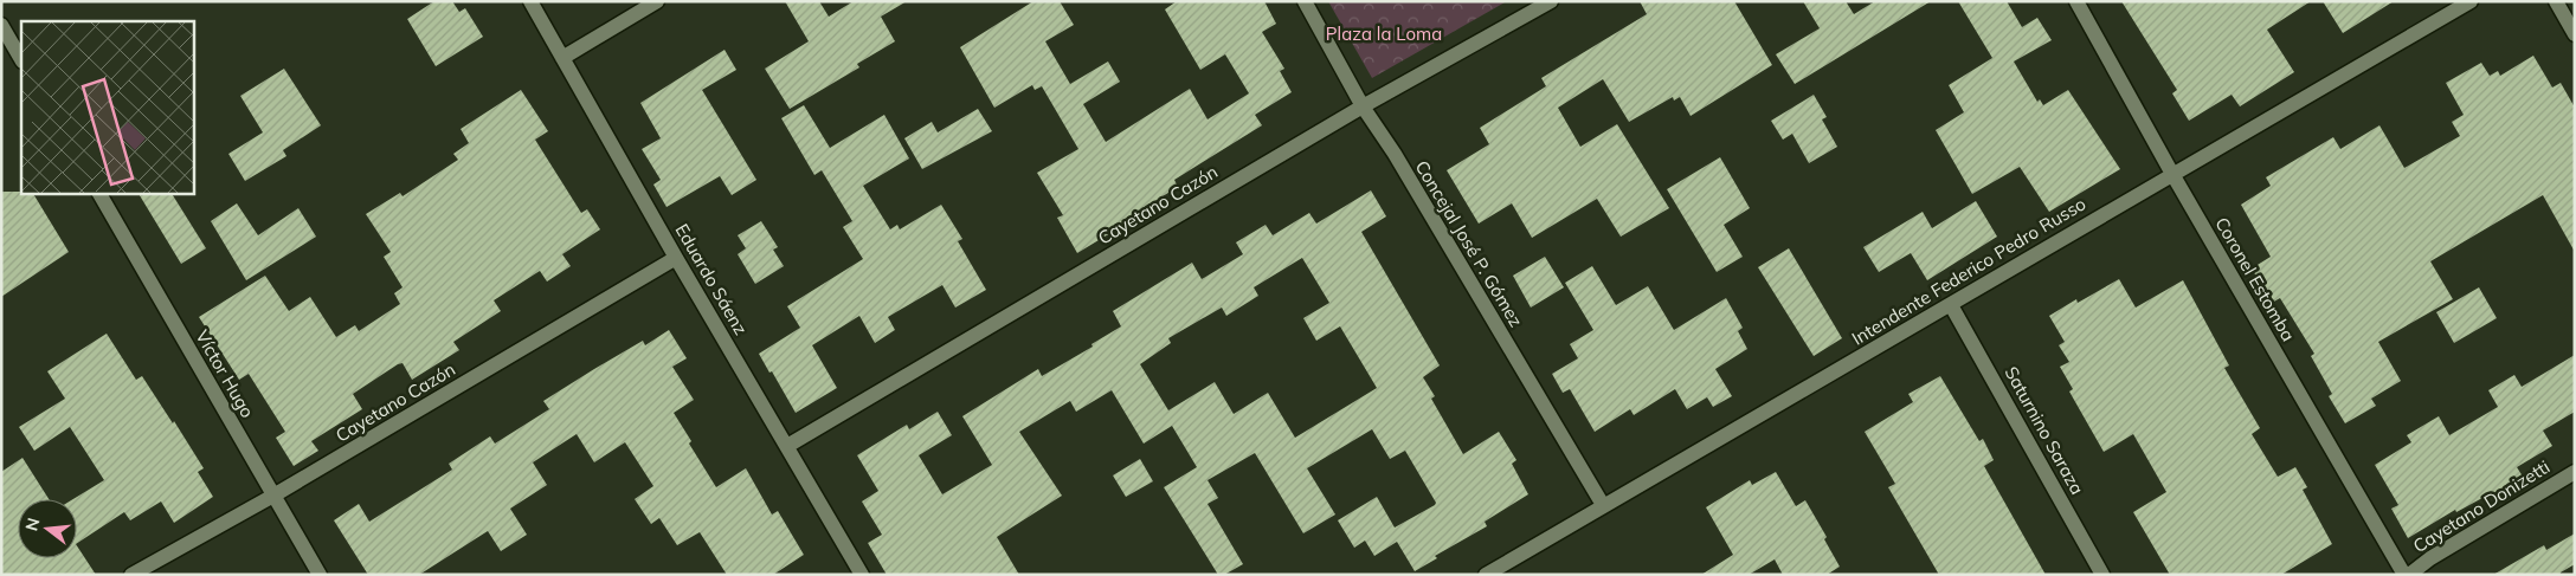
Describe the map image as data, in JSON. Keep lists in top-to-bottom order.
{
  "streets": {
    "street": [
      "Cayetano Cazón",
      "Concejal José P. Gómez",
      "Intendente Federico Pedro Russo",
      "Eduardo Sáenz",
      "Coronel Estomba",
      "Víctor Hugo",
      "Saturnino Saraza",
      "Cayetano Donizetti"
    ]
  },
  "crossings": [
    ["Cayetano Cazón", "Concejal José P. Gómez"],
    ["Cayetano Cazón", "Eduardo Sáenz"],
    ["Cayetano Cazón", "Víctor Hugo"],
    ["Concejal José P. Gómez", "Intendente Federico Pedro Russo"],
    ["Intendente Federico Pedro Russo", "Coronel Estomba"],
    ["Intendente Federico Pedro Russo", "Saturnino Saraza"]
  ],
  "parks": ["Plaza la Loma"],
  "north": "left"
}
